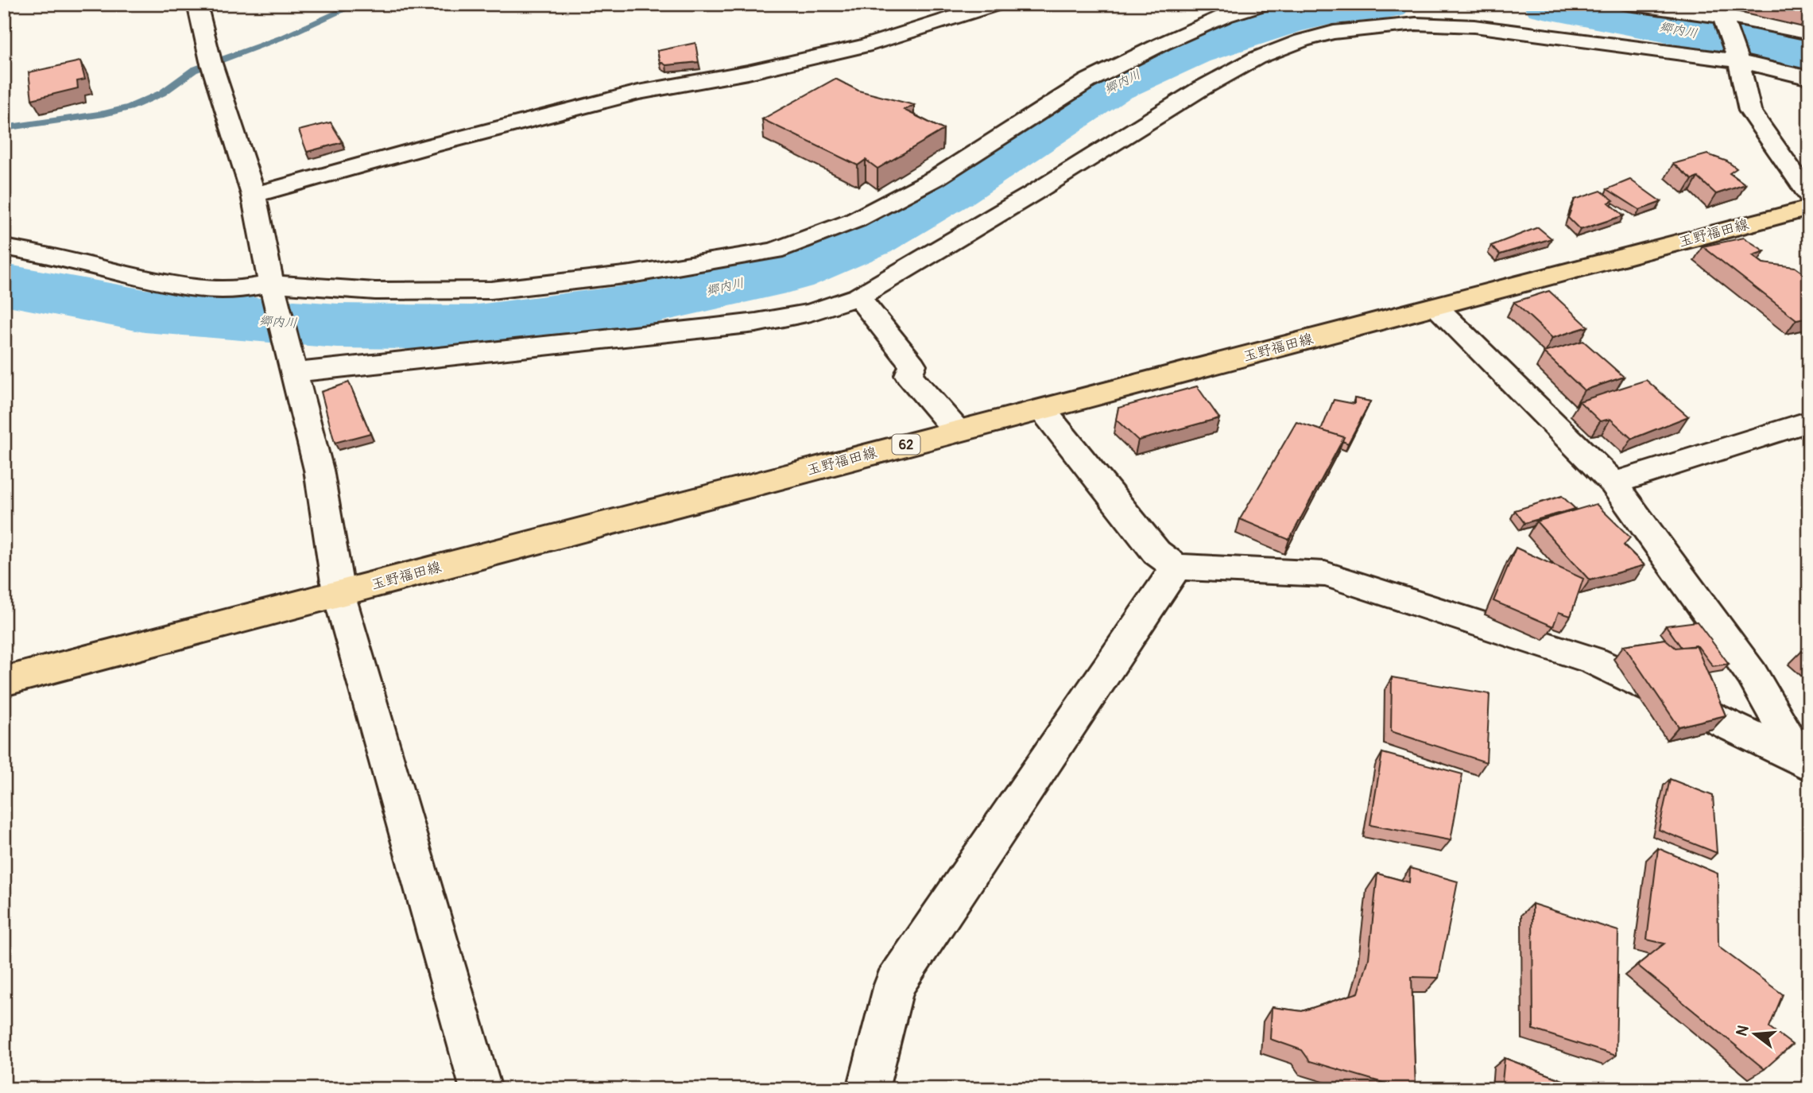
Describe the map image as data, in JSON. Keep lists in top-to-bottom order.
{
  "streets": {
    "main road": ["玉野福田線", "62"]
  },
  "water": ["郷内川"],
  "north": "left"
}
